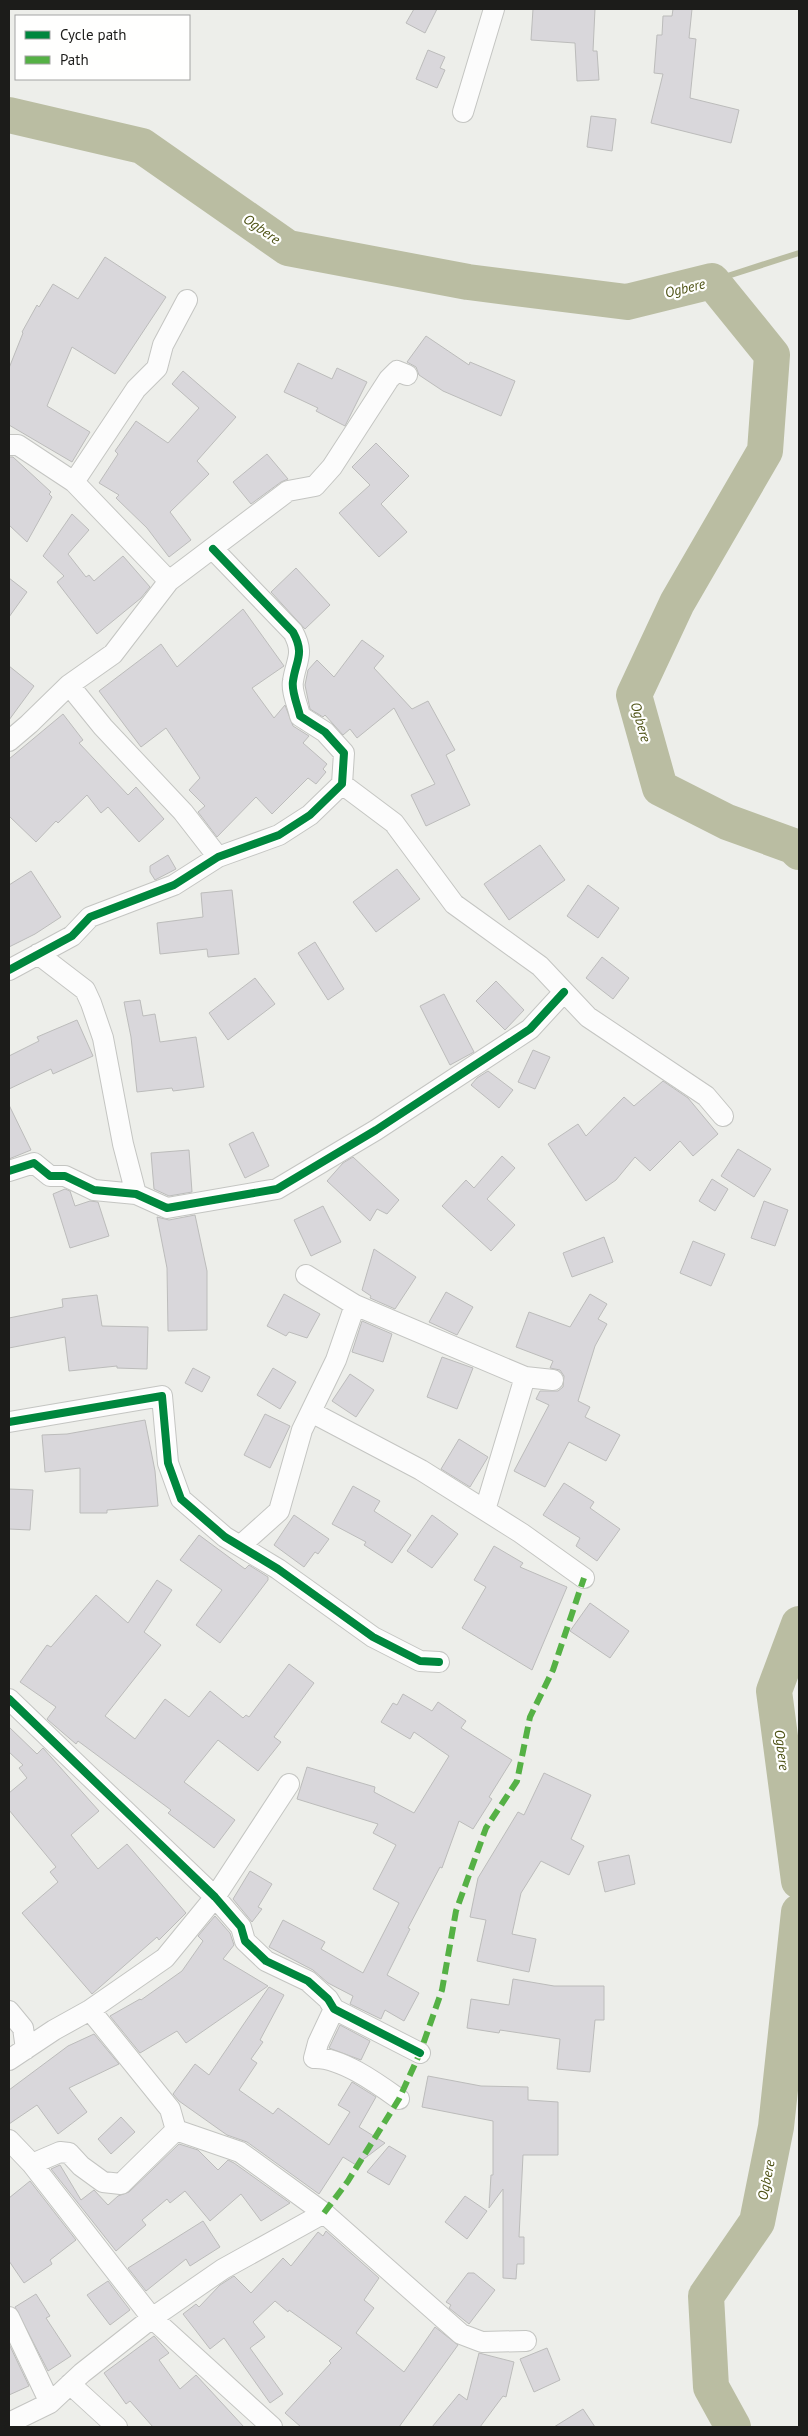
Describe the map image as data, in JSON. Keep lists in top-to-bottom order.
{
  "water": ["Ogbere"],
  "legend": ["Cycle path", "Path"]
}
